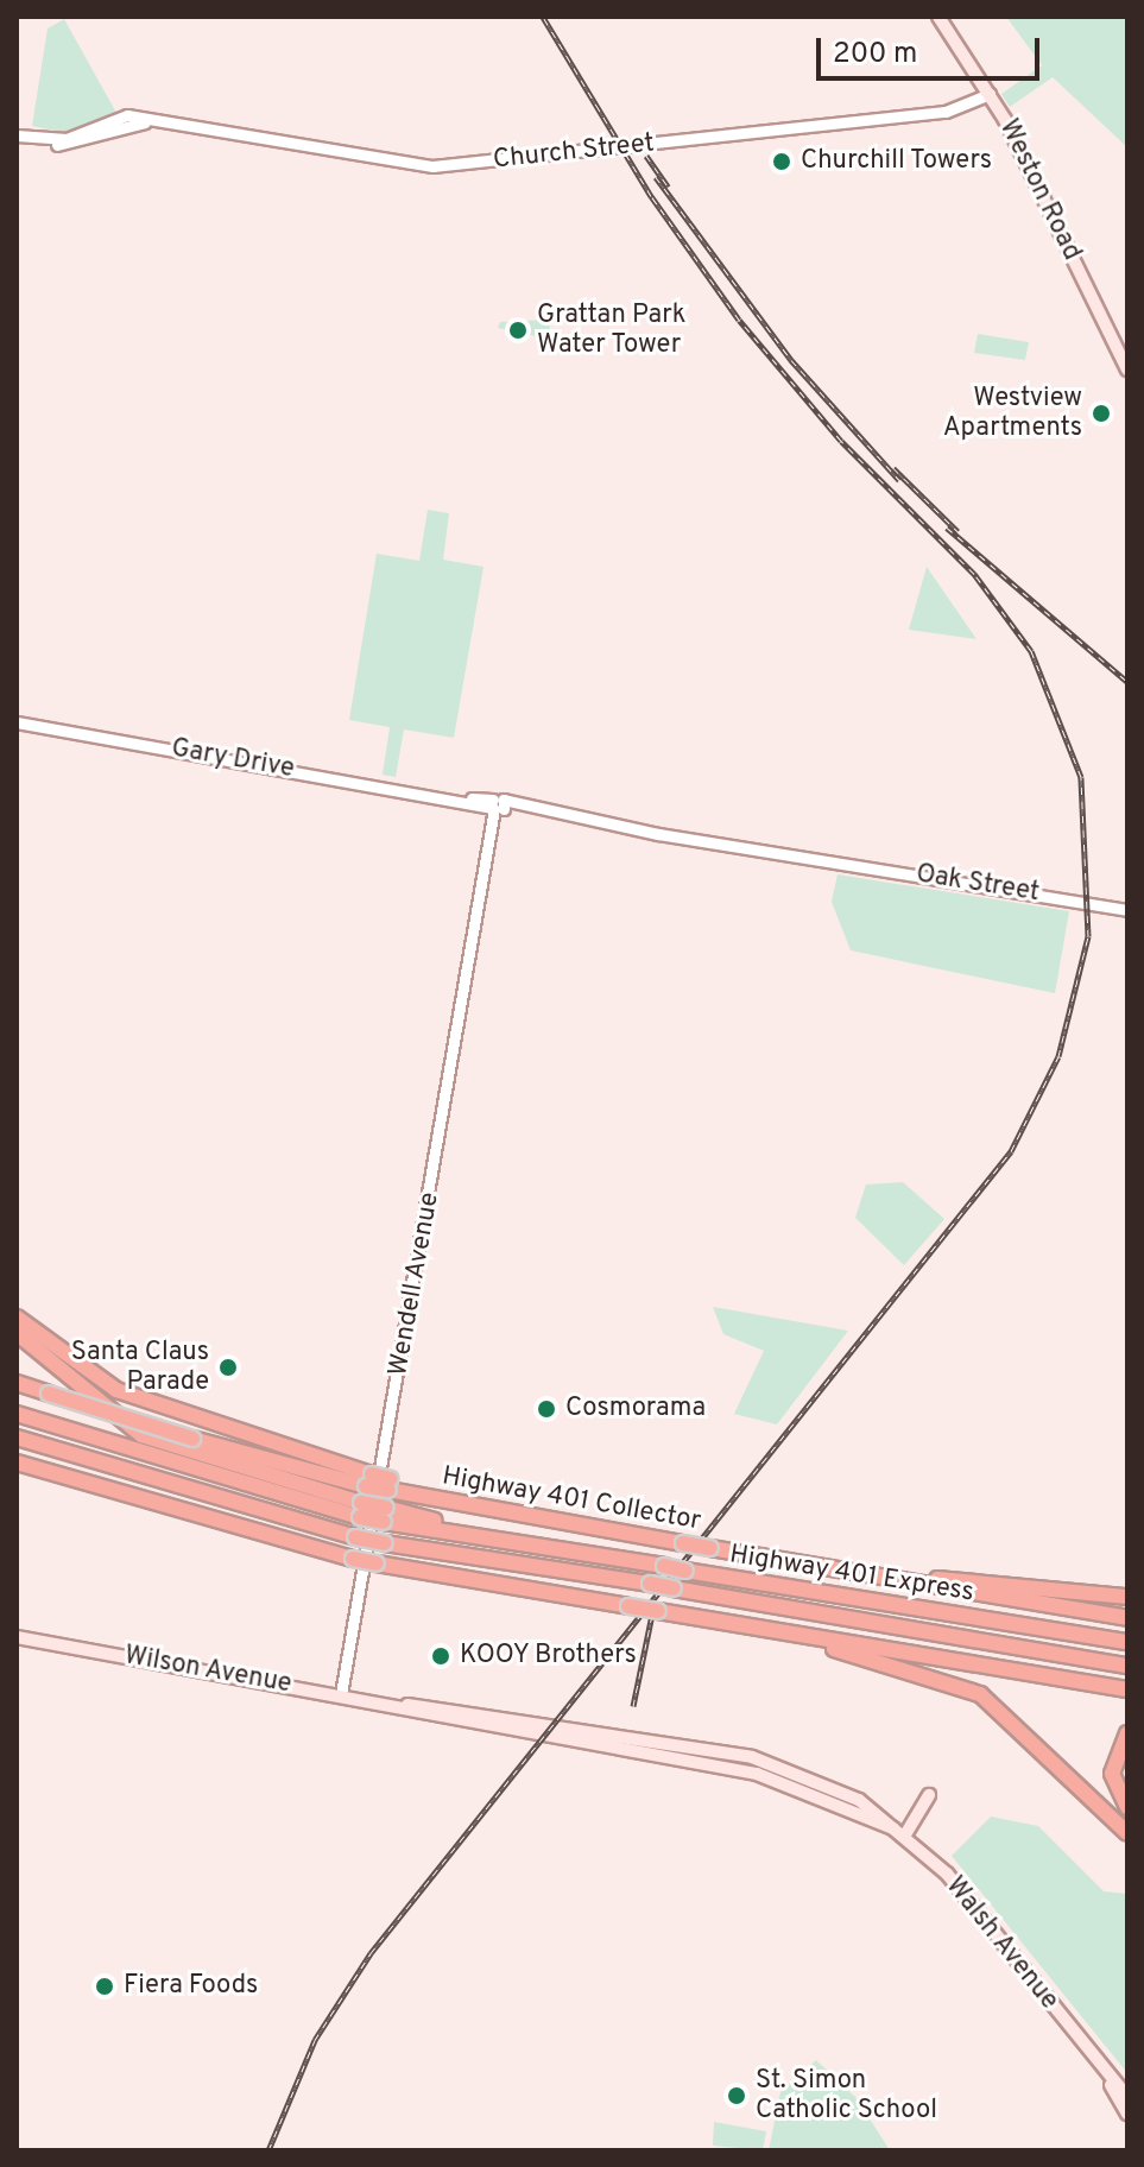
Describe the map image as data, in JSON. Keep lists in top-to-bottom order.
{
  "streets": {
    "highway": ["Highway 401 Collector", "Highway 401 Express"],
    "main road": ["Weston Road", "Wilson Avenue", "Walsh Avenue"],
    "street": [
      "Church Street",
      "Gary Drive",
      "Oak Street",
      "Wendell Avenue"
    ]
  },
  "crossings": [
    ["Church Street", "Weston Road"],
    ["Gary Drive", "Oak Street"],
    ["Gary Drive", "Wendell Avenue"],
    ["Wendell Avenue", "Wilson Avenue"],
    ["Wilson Avenue", "Walsh Avenue"]
  ],
  "places": [
    "Churchill Towers",
    "Grattan Park Water Tower",
    "Westview Apartments",
    "Santa Claus Parade",
    "Cosmorama",
    "KOOY Brothers",
    "Fiera Foods",
    "St. Simon Catholic School"
  ],
  "scale_bar": "200 m"
}
